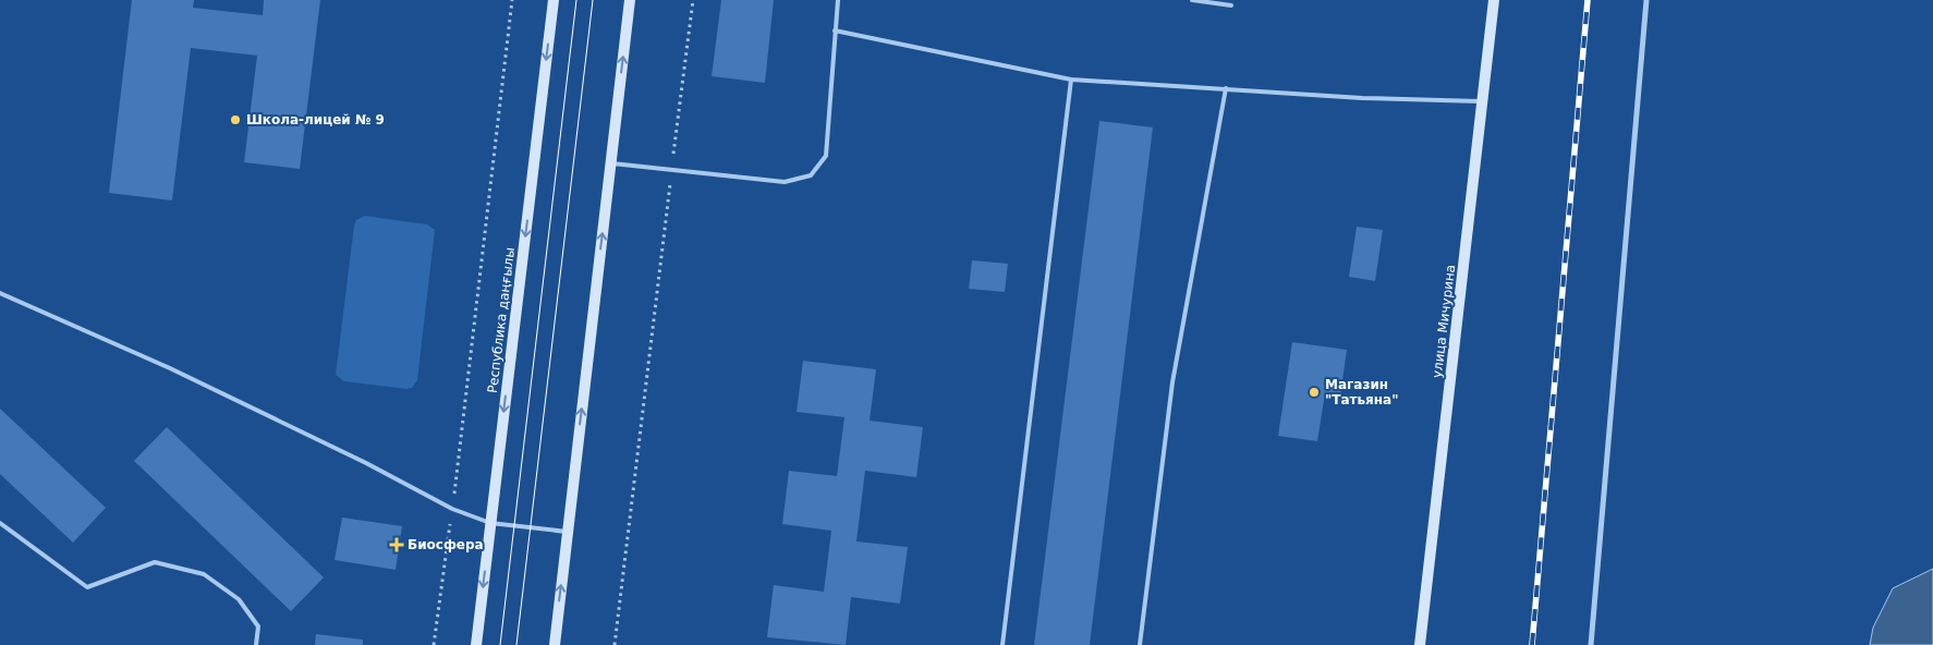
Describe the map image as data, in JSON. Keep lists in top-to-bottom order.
{
  "streets": {
    "main road": ["Республика даңғылы", "улица Мичурина"]
  },
  "places": {
    "other": ["Школа-лицей № 9", "Магазин \"Татьяна\""],
    "health": ["Биосфера"]
  }
}
